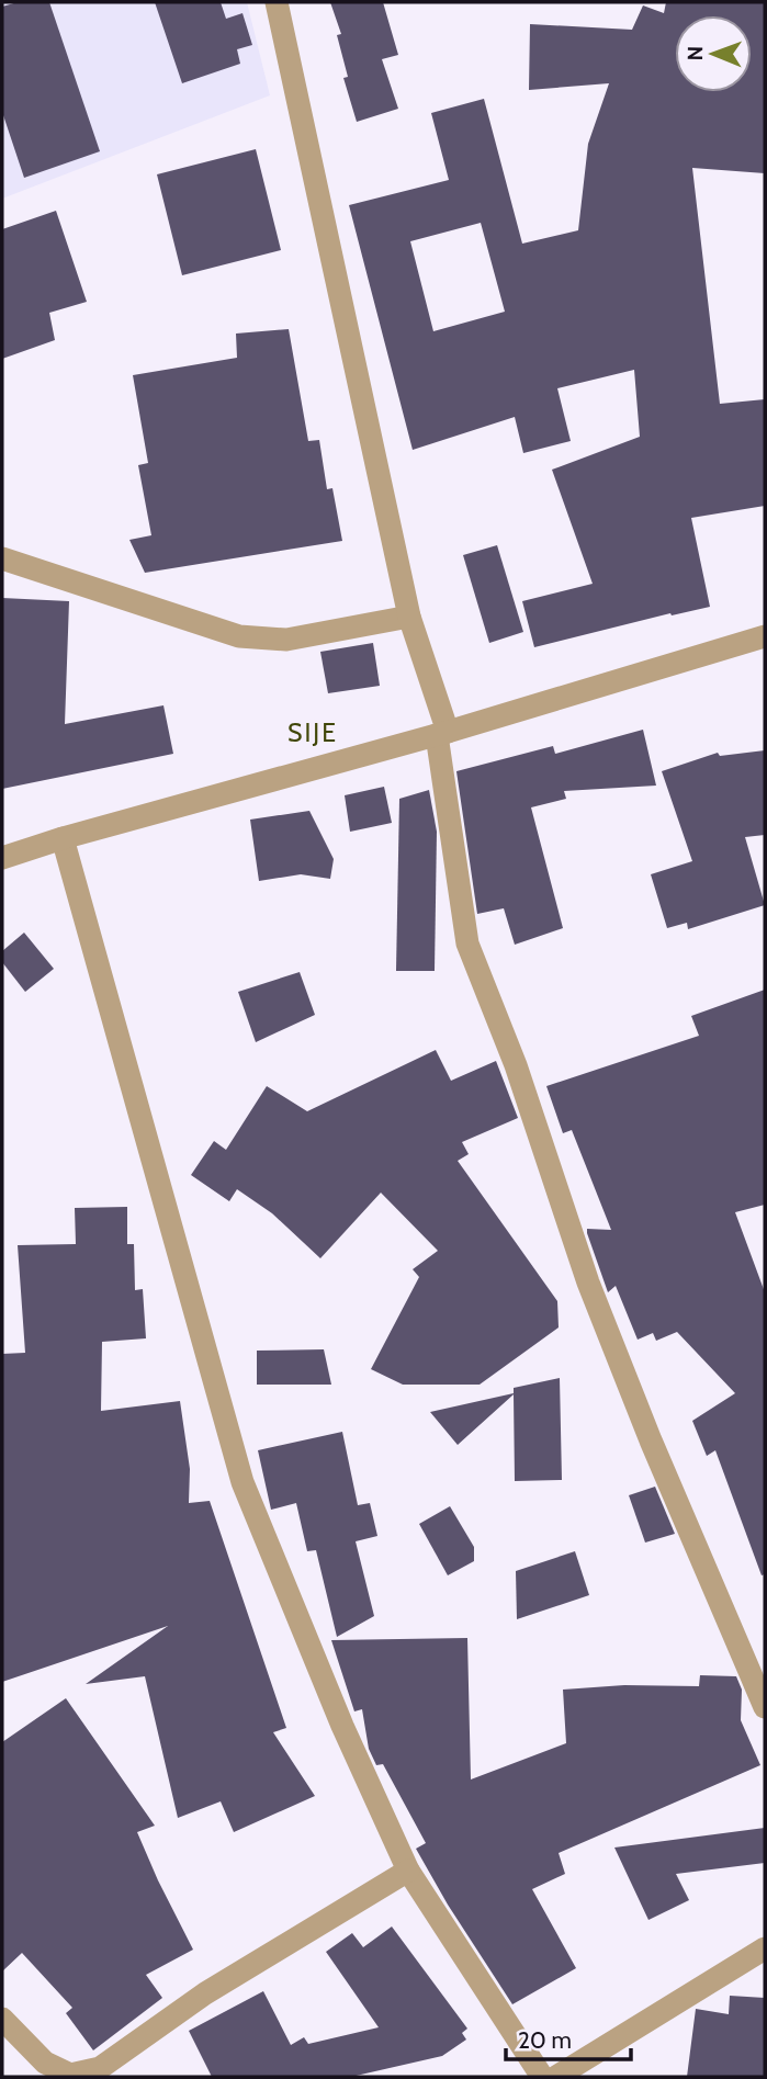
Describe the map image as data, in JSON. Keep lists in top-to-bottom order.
{
  "districts": ["SIJE"],
  "scale_bar": "20 m",
  "north": "left"
}
